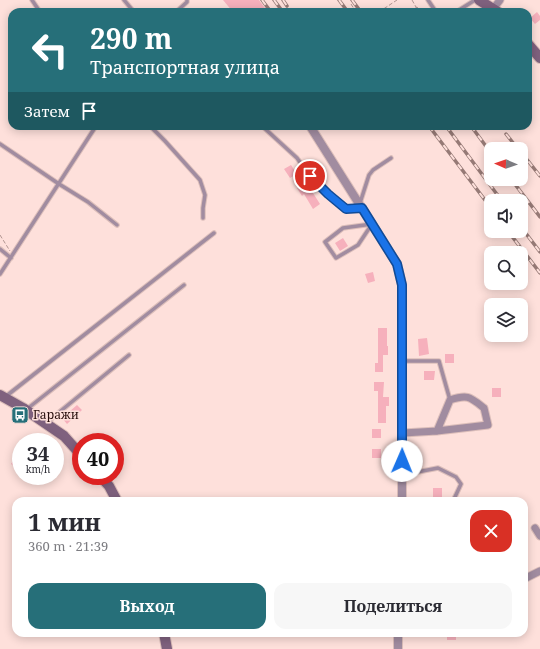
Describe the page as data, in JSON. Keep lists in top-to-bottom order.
{
  "places": {
    "bus stop": ["Гаражи"]
  },
  "north": "left",
  "page": {
    "turn": ["290 m", "Транспортная улица"],
    "then": "Затем",
    "speed": "34 km/h",
    "limit": "40",
    "heading": ["1 мин", "360 m · 21:39"],
    "buttons": ["Выход", "Поделиться"]
  }
}
